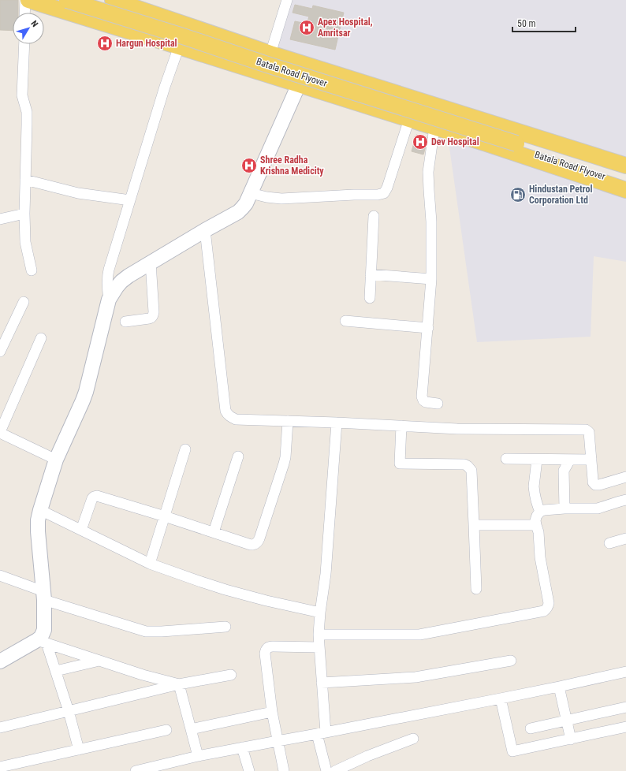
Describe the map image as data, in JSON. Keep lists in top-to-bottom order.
{
  "streets": {
    "main road": ["Batala Road Flyover"]
  },
  "places": {
    "hospital": [
      "Apex Hospital, Amritsar",
      "Hargun Hospital",
      "Dev Hospital",
      "Shree Radha Krishna Medicity"
    ],
    "fuel station": ["Hindustan Petrol Corporation Ltd"]
  },
  "scale_bar": "50 m",
  "north": "top right"
}
